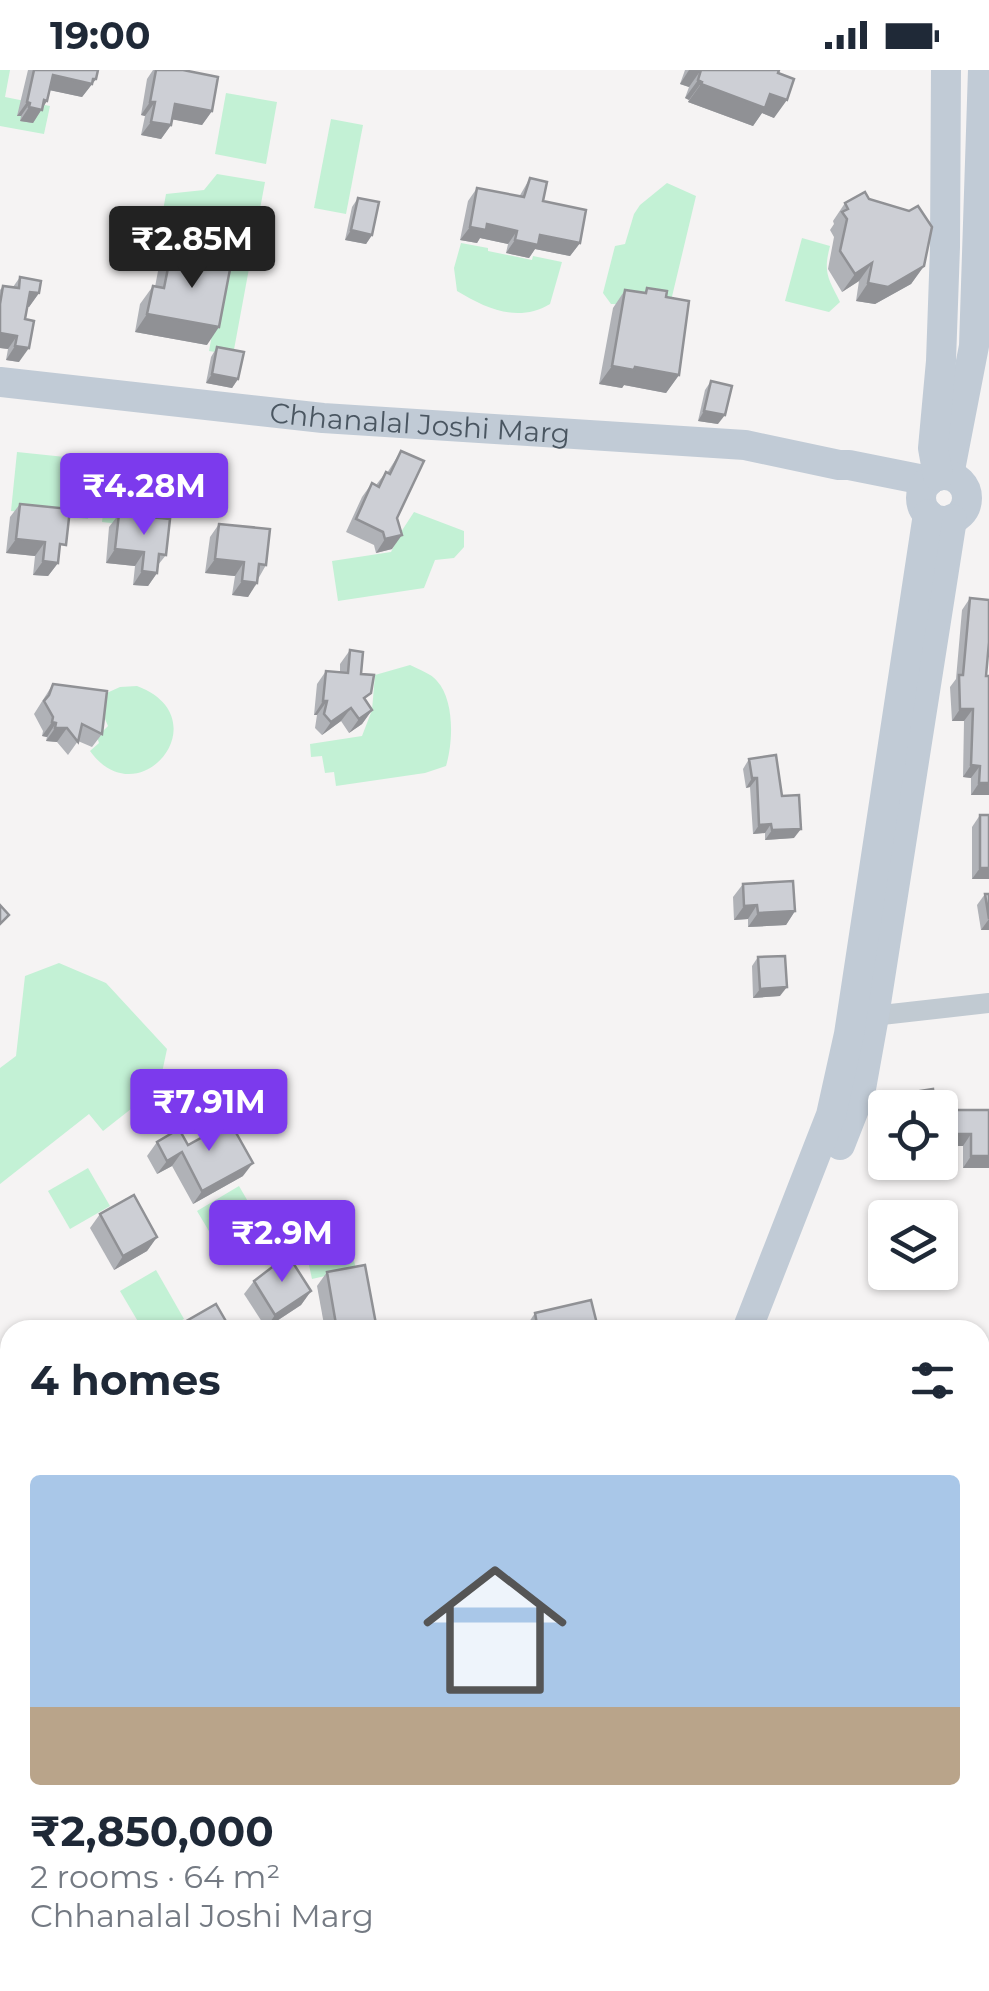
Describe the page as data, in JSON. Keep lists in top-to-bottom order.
{
  "streets": {
    "street": ["Chhanalal Joshi Marg"]
  },
  "page": {
    "status": "19:00",
    "price": [
      "₹2.85M",
      "₹4.28M",
      "₹7.91M",
      "₹2.9M"
    ],
    "heading": "4 homes",
    "list": [
      {
        "name": "₹2,850,000",
        "note": "2 rooms · 64 m² · Chhanalal Joshi Marg"
      }
    ]
  }
}
